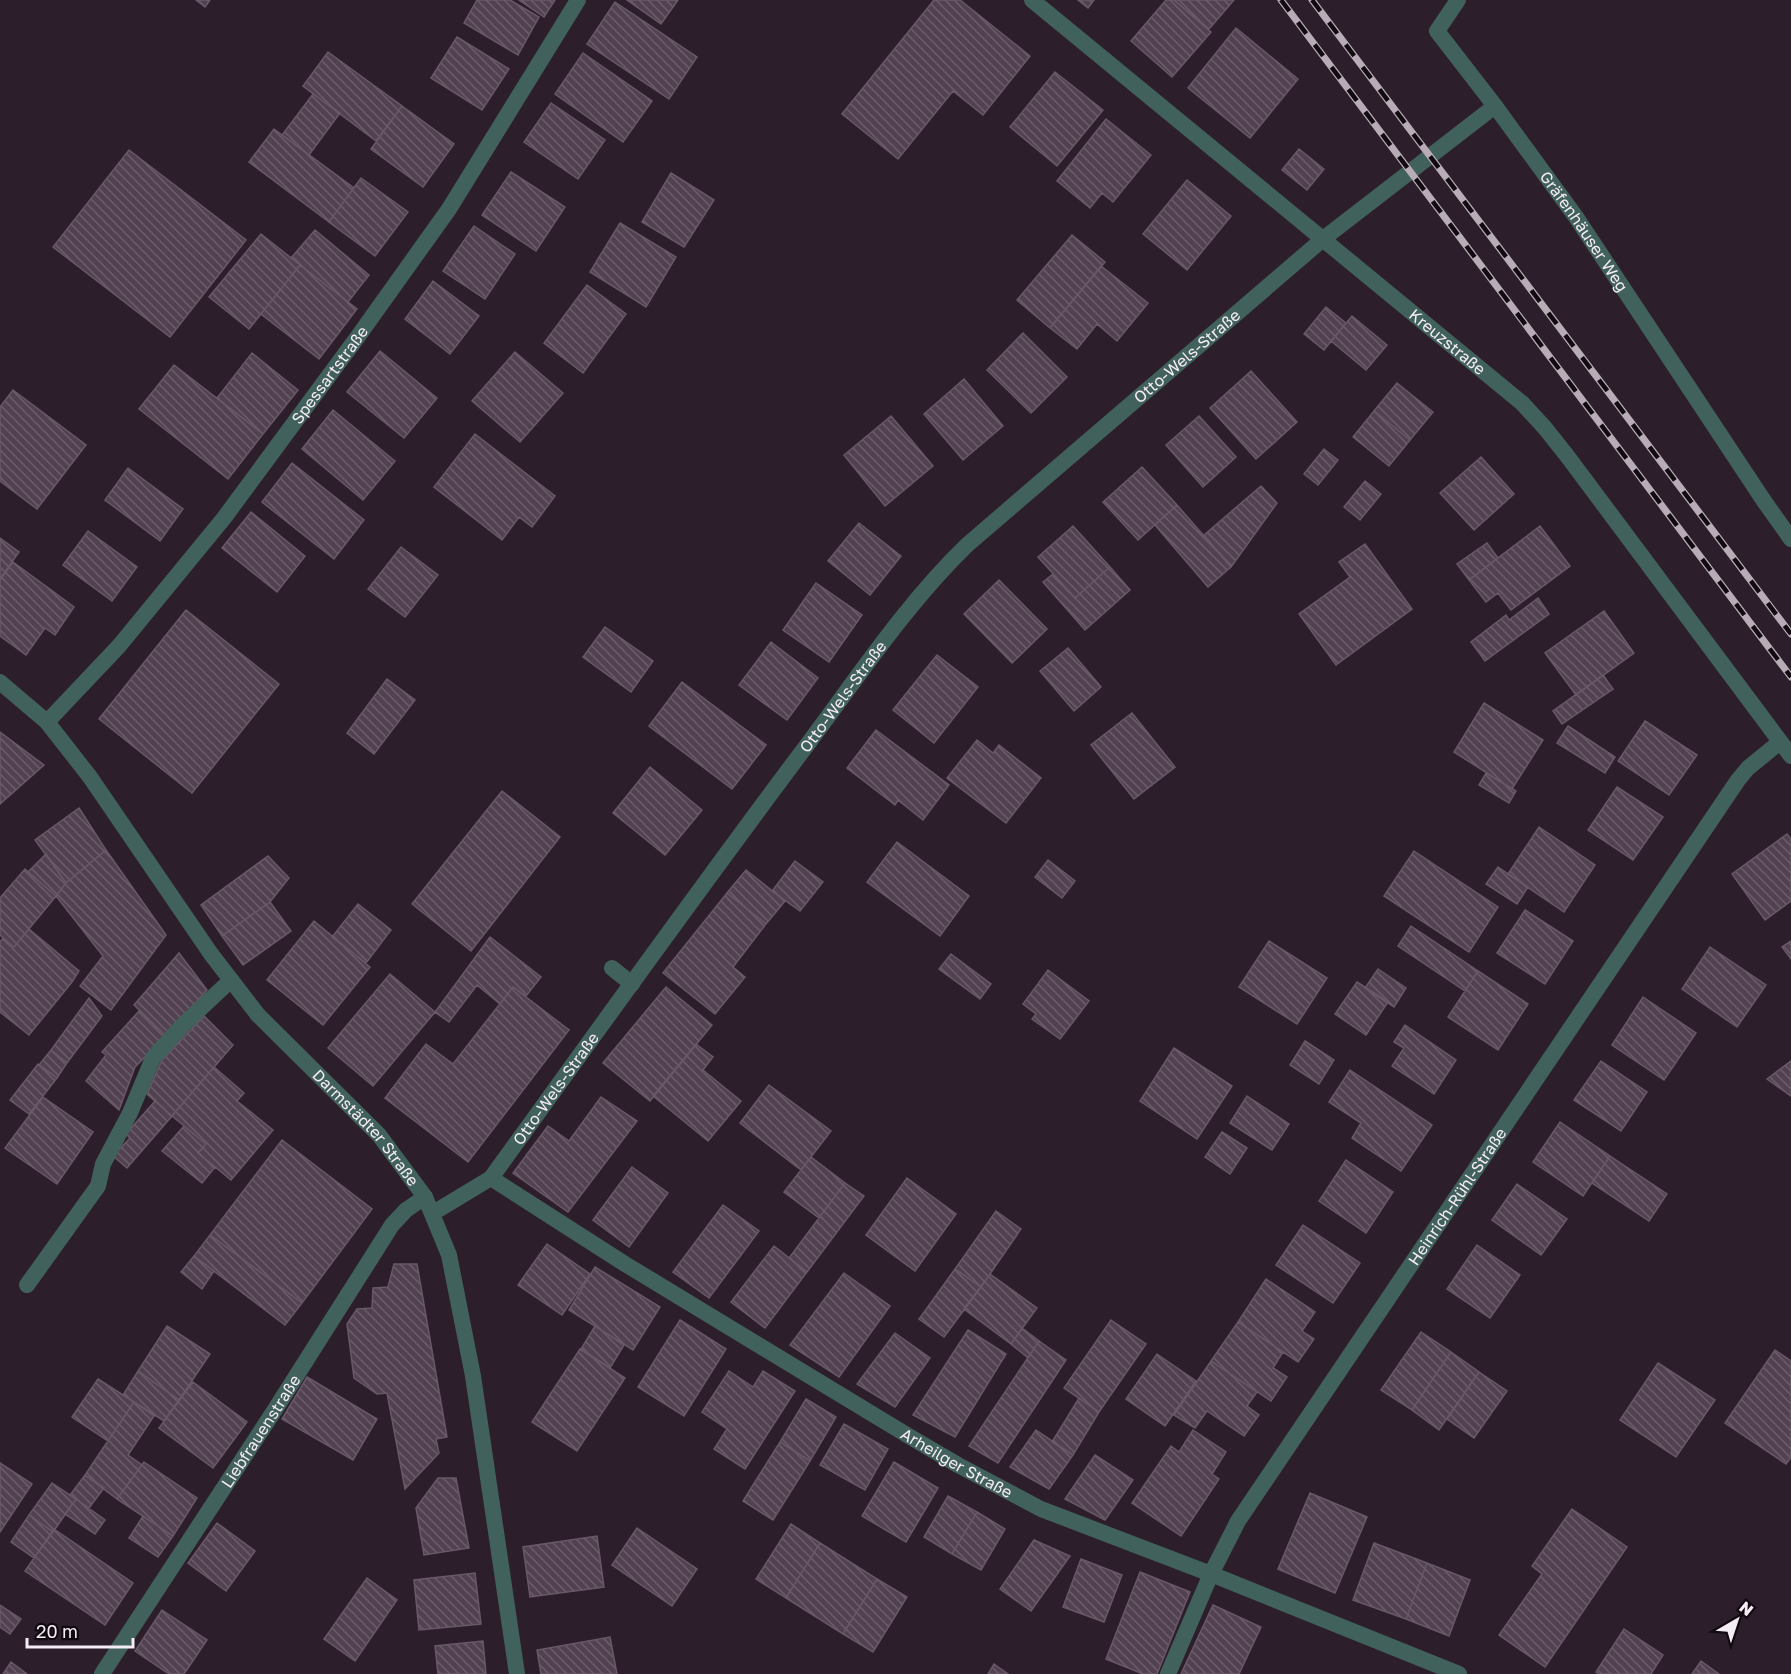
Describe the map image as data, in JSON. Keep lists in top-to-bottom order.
{
  "streets": {
    "street": [
      "Gräfenhäuser Weg",
      "Kreuzstraße",
      "Otto-Wels-Straße",
      "Spessartstraße",
      "Darmstädter Straße",
      "Heinrich-Rühl-Straße",
      "Liebfrauenstraße",
      "Arheilger Straße"
    ]
  },
  "crossings": [
    ["Kreuzstraße", "Otto-Wels-Straße"],
    ["Kreuzstraße", "Heinrich-Rühl-Straße"],
    ["Otto-Wels-Straße", "Darmstädter Straße"],
    ["Otto-Wels-Straße", "Arheilger Straße"],
    ["Spessartstraße", "Darmstädter Straße"],
    ["Darmstädter Straße", "Liebfrauenstraße"],
    ["Heinrich-Rühl-Straße", "Arheilger Straße"]
  ],
  "scale_bar": "20 m",
  "north": "top right"
}
